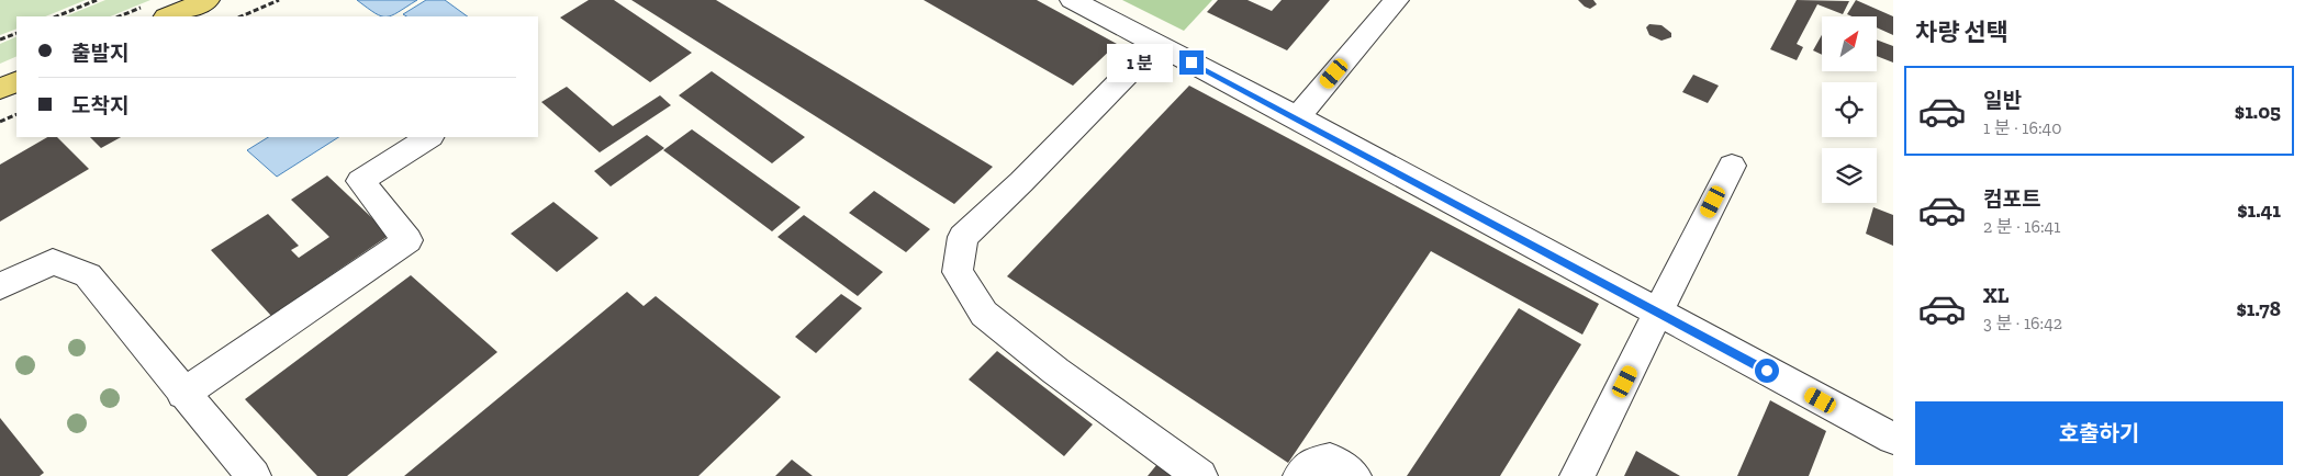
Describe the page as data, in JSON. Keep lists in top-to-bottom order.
{
  "north": "top right",
  "page": {
    "heading": "차량 선택",
    "banner": ["출발지", "도착지"],
    "bubble": "1 분",
    "list": [
      {
        "name": "일반",
        "note": "1 분 · 16:40",
        "value": "$1.05"
      },
      {
        "name": "컴포트",
        "note": "2 분 · 16:41",
        "value": "$1.41"
      },
      {
        "name": "XL",
        "note": "3 분 · 16:42",
        "value": "$1.78"
      }
    ],
    "buttons": "호출하기"
  }
}
